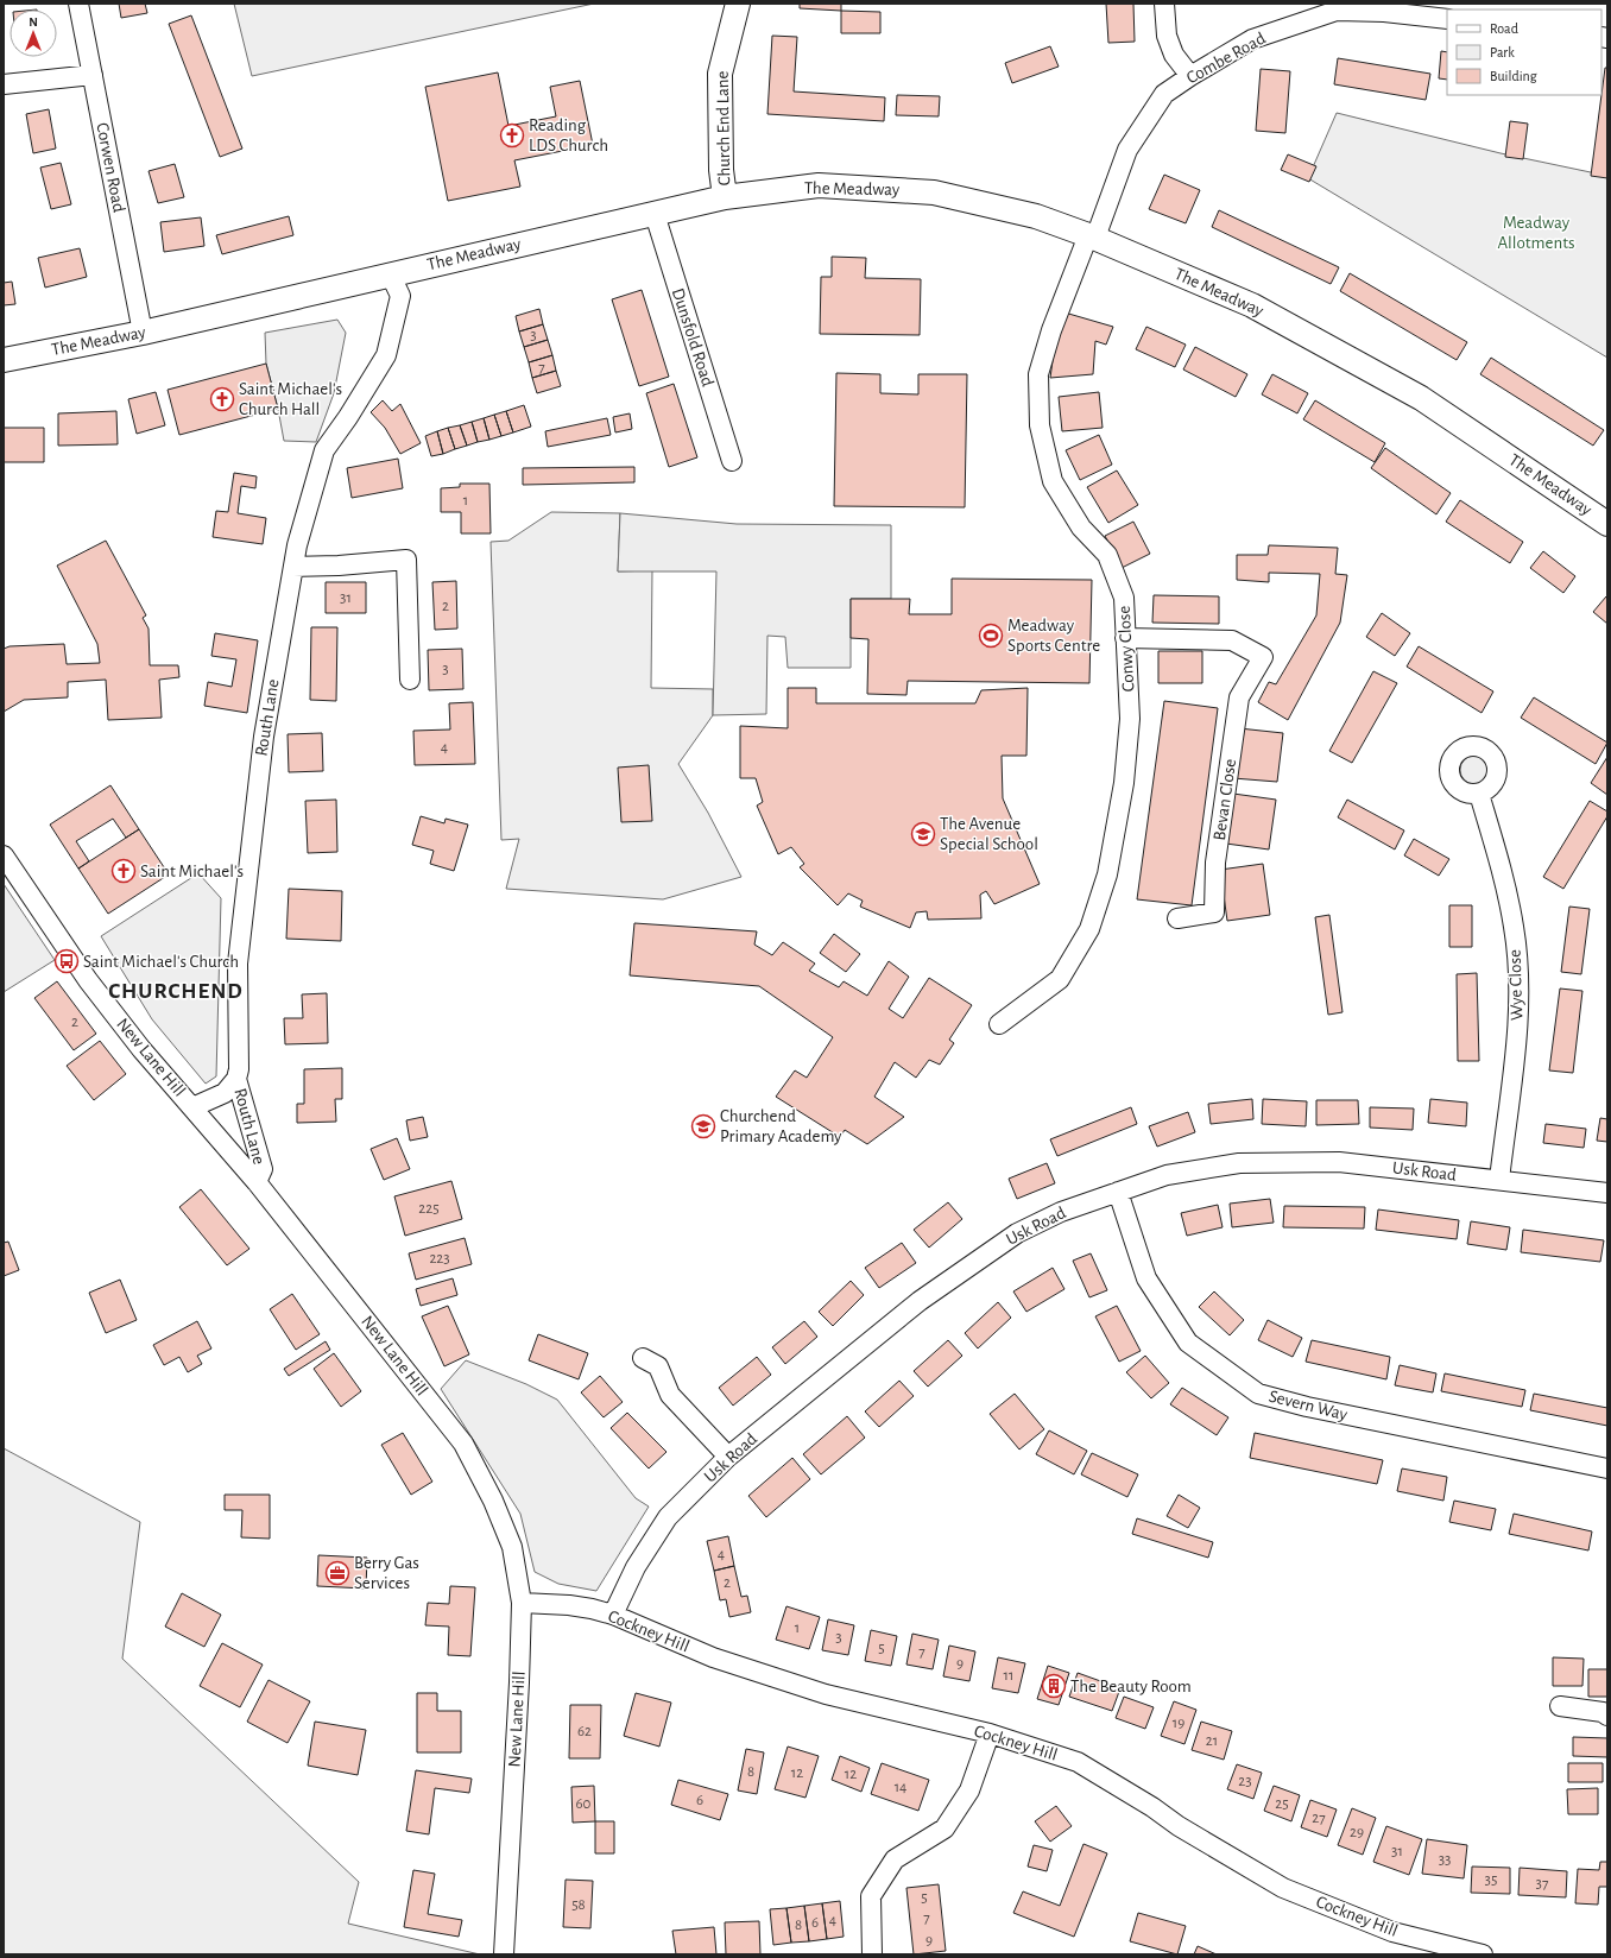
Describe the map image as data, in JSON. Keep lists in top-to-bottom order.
{
  "streets": {
    "street": [
      "Combe Road",
      "Church End Lane",
      "Corwen Road",
      "The Meadway",
      "Dunsfold Road",
      "Conwy Close",
      "Routh Lane",
      "Bevan Close",
      "Wye Close",
      "New Lane Hill",
      "Usk Road",
      "Severn Way",
      "Cockney Hill"
    ]
  },
  "crossings": [
    ["Combe Road", "The Meadway"],
    ["Combe Road", "Conwy Close"],
    ["Church End Lane", "The Meadway"],
    ["Corwen Road", "The Meadway"],
    ["The Meadway", "Dunsfold Road"],
    ["The Meadway", "Conwy Close"],
    ["The Meadway", "Routh Lane"],
    ["Conwy Close", "Bevan Close"],
    ["Routh Lane", "New Lane Hill"],
    ["Wye Close", "Usk Road"],
    ["New Lane Hill", "Cockney Hill"],
    ["Usk Road", "Severn Way"],
    ["Usk Road", "Cockney Hill"]
  ],
  "districts": ["CHURCHEND"],
  "parks": ["Meadway Allotments"],
  "places": {
    "church": ["Reading LDS Church", "Saint Michael's Church Hall", "Saint Michael's"],
    "sports": ["Meadway Sports Centre"],
    "school or university": ["The Avenue Special School", "Churchend Primary Academy"],
    "bus stop": ["Saint Michael's Church"],
    "office": ["Berry Gas Services"],
    "building": ["The Beauty Room"]
  },
  "house_numbers": [
    "3",
    "7",
    "1",
    "31",
    "2",
    "3",
    "4",
    "2",
    "225",
    "223",
    "4",
    "2",
    "1",
    "3",
    "5",
    "7",
    "9",
    "11",
    "19",
    "62",
    "21",
    "8",
    "12",
    "12",
    "23",
    "14",
    "6",
    "60",
    "25",
    "27",
    "29",
    "31",
    "33",
    "35",
    "37",
    "5",
    "58",
    "7",
    "4",
    "6",
    "8",
    "9"
  ],
  "legend": ["Road", "Park", "Building"],
  "north": "top"
}
